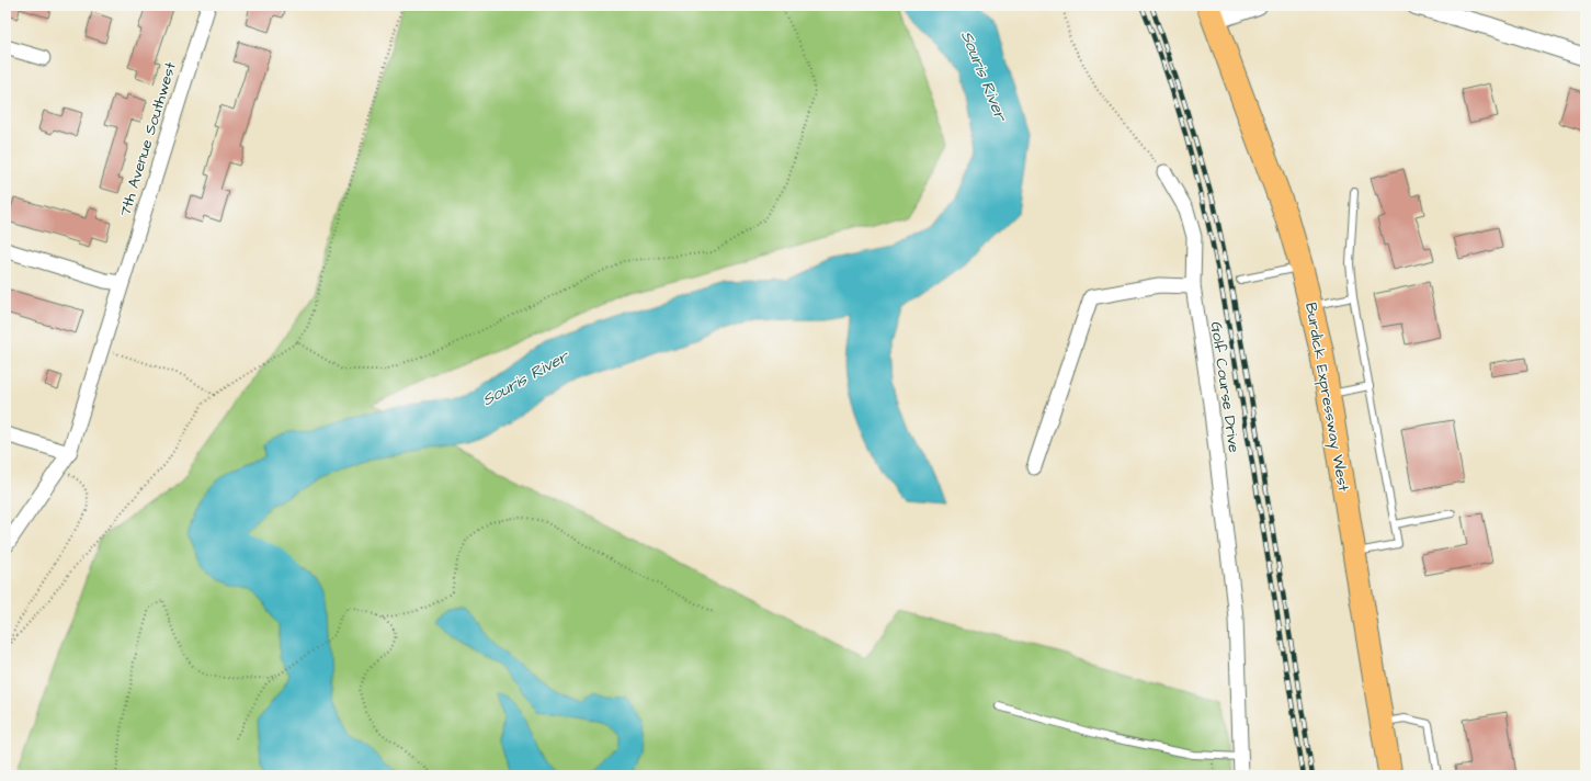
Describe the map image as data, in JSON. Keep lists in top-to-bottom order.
{
  "streets": {
    "main road": ["Burdick Expressway West"],
    "street": ["7th Avenue Southwest", "Golf Course Drive"]
  },
  "water": ["Souris River"]
}
